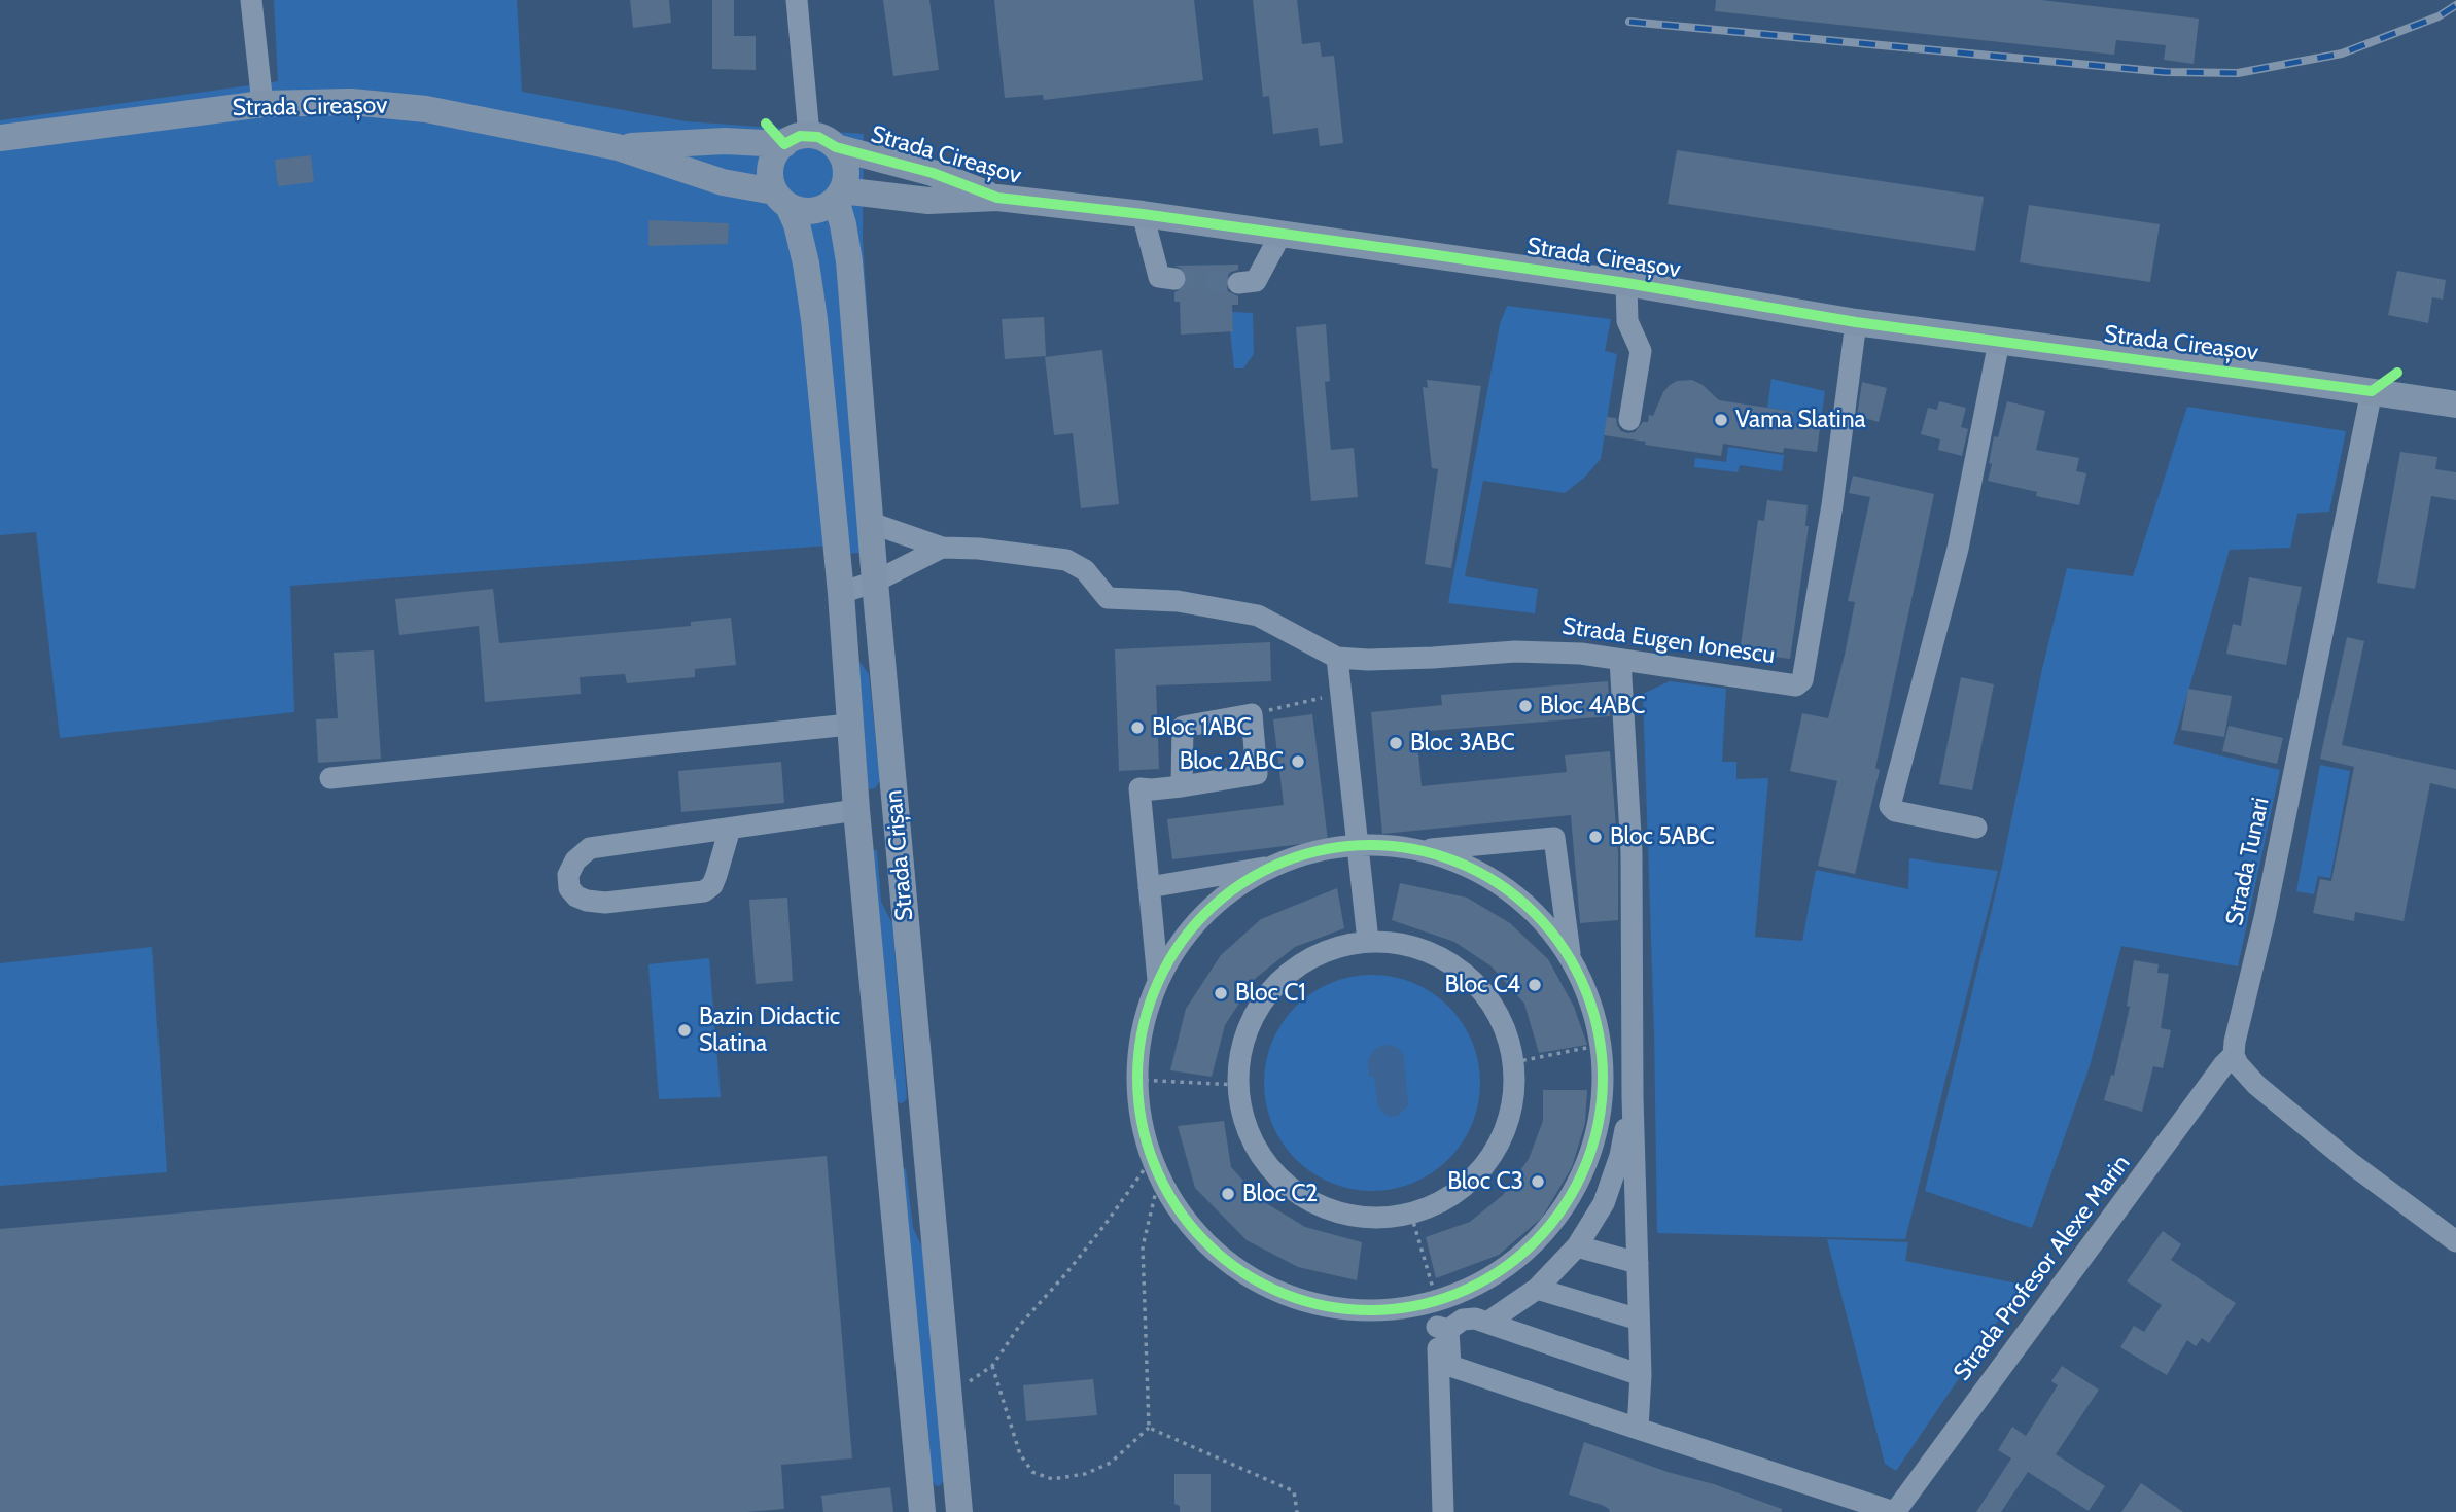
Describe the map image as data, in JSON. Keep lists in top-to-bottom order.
{
  "streets": {
    "main road": ["Strada Cireașov", "Strada Crișan"],
    "street": ["Strada Eugen Ionescu", "Strada Tunari", "Strada Profesor Alexe Marin"]
  },
  "crossings": [
    ["Strada Cireașov", "Strada Eugen Ionescu"],
    ["Strada Cireașov", "Strada Crișan"],
    ["Strada Cireașov", "Strada Tunari"],
    ["Strada Eugen Ionescu", "Strada Crișan"],
    ["Strada Tunari", "Strada Profesor Alexe Marin"]
  ],
  "places": [
    "Vama Slatina",
    "Bloc 4ABC",
    "Bloc 1ABC",
    "Bloc 3ABC",
    "Bloc 2ABC",
    "Bloc 5ABC",
    "Bloc C4",
    "Bloc C1",
    "Bazin Didactic Slatina",
    "Bloc C3",
    "Bloc C2"
  ]
}
